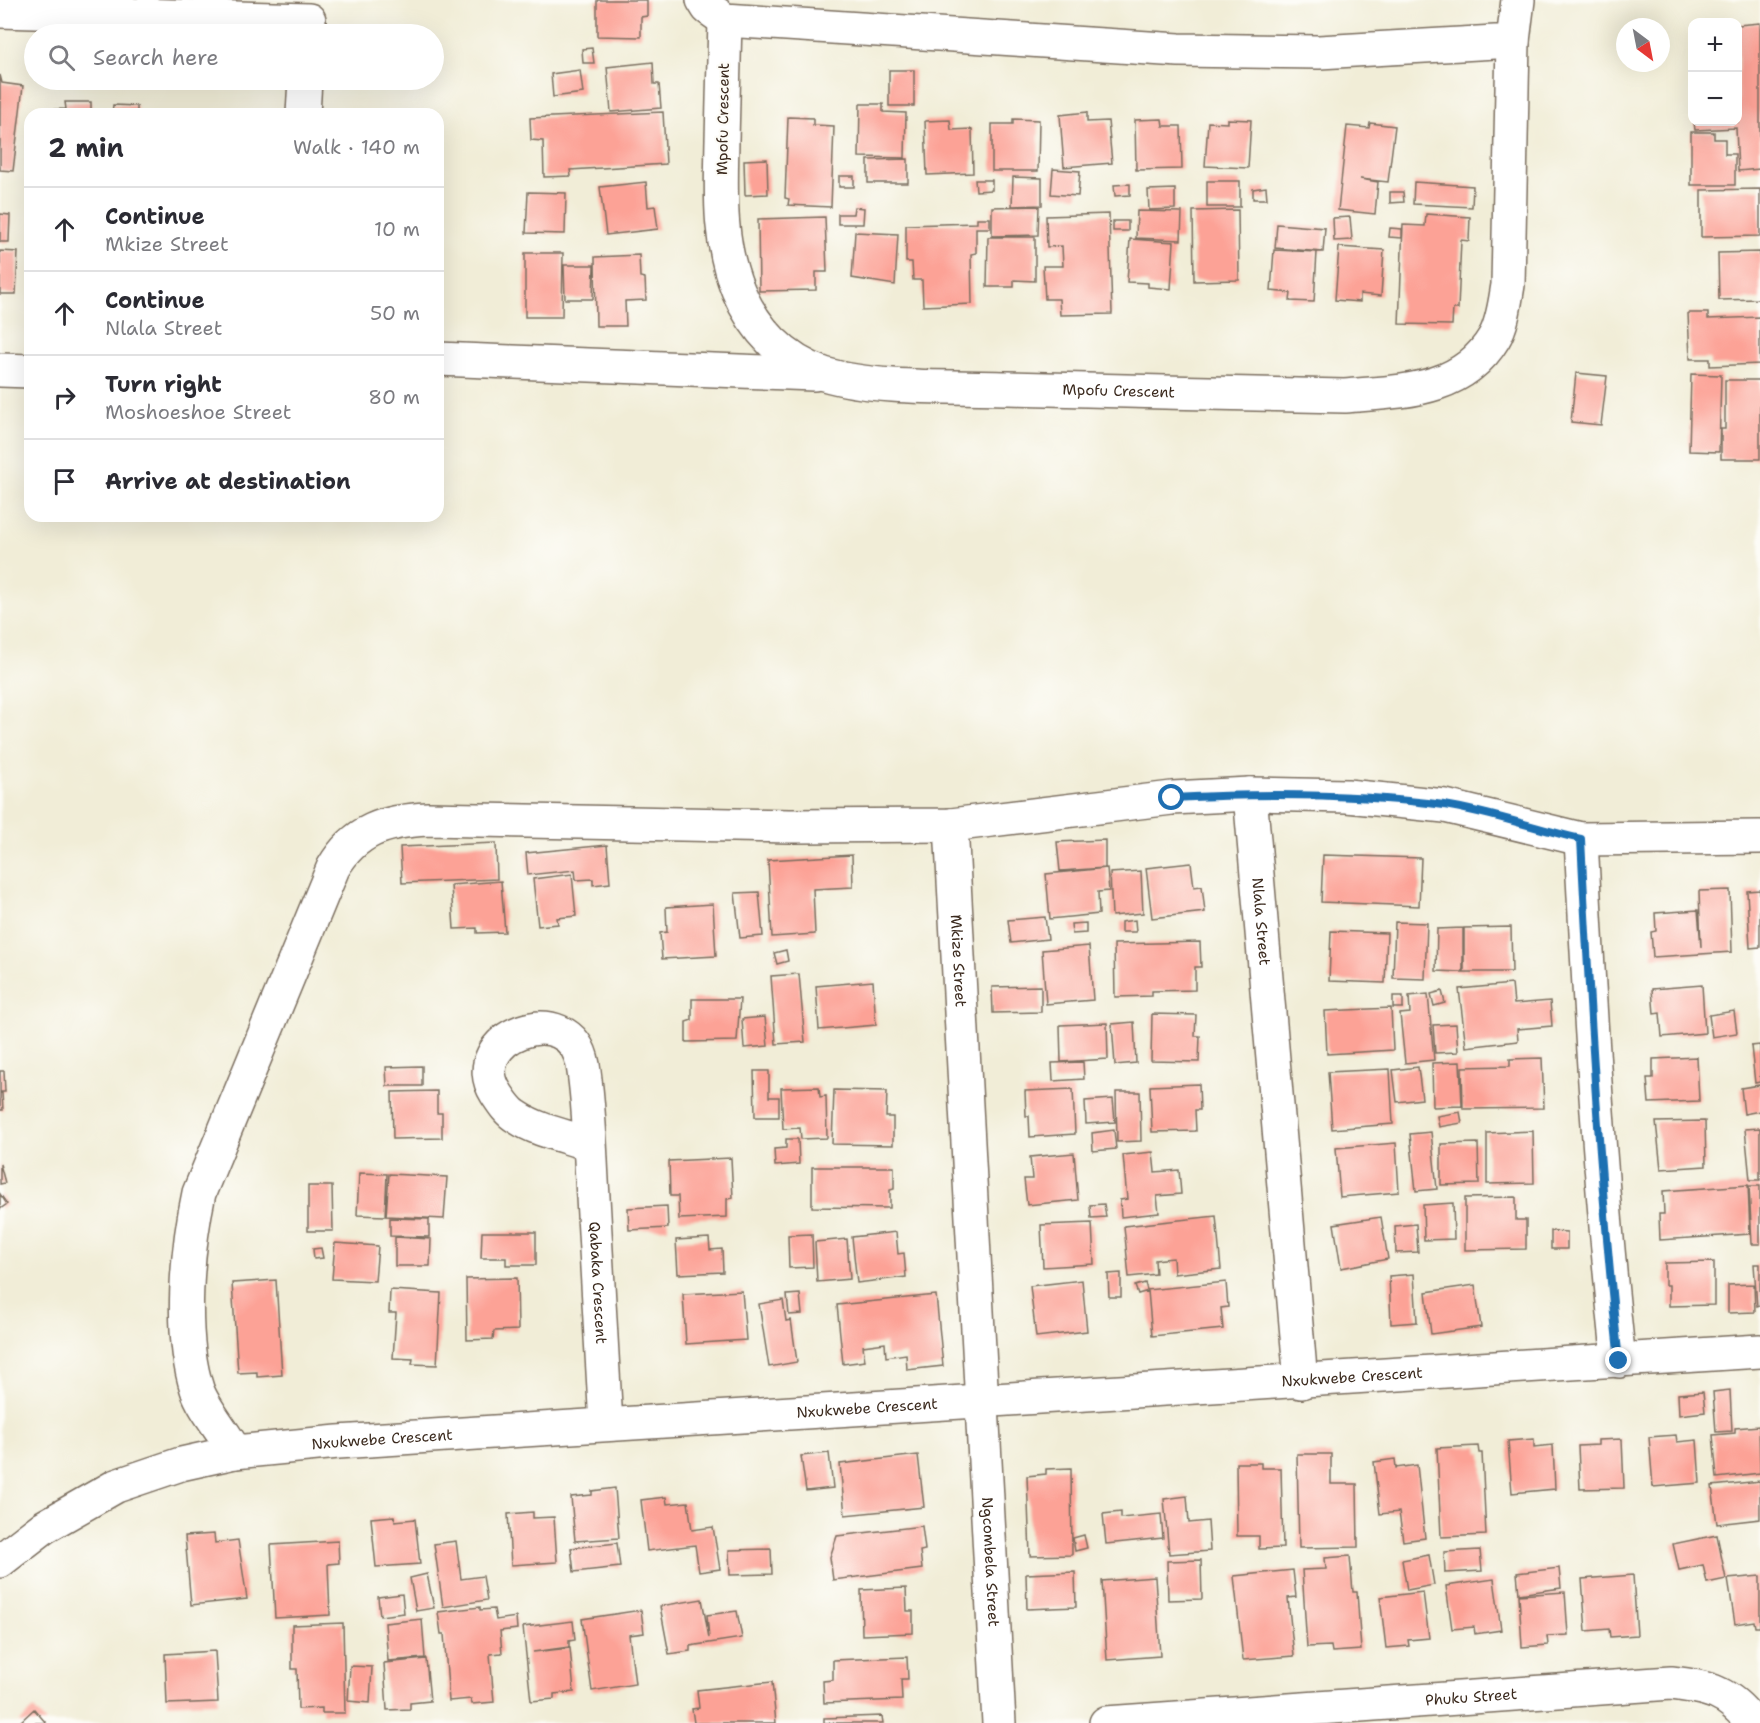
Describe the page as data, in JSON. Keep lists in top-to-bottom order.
{
  "streets": {
    "street": [
      "Mpofu Crescent",
      "Nlala Street",
      "Mkize Street",
      "Qabaka Crescent",
      "Nxukwebe Crescent",
      "Ngcombela Street",
      "Phuku Street"
    ]
  },
  "crossings": [
    ["Nlala Street", "Nxukwebe Crescent"],
    ["Mkize Street", "Nxukwebe Crescent"],
    ["Mkize Street", "Ngcombela Street"],
    ["Qabaka Crescent", "Nxukwebe Crescent"],
    ["Nxukwebe Crescent", "Ngcombela Street"]
  ],
  "north": "bottom right",
  "page": {
    "map_buttons": ["+", "−"],
    "search": "Search here",
    "heading": ["2 min", "Walk · 140 m"],
    "list": [
      ["Continue", "Mkize Street", "10 m"],
      ["Continue", "Nlala Street", "50 m"],
      ["Turn right", "Moshoeshoe Street", "80 m"],
      "Arrive at destination"
    ]
  }
}
